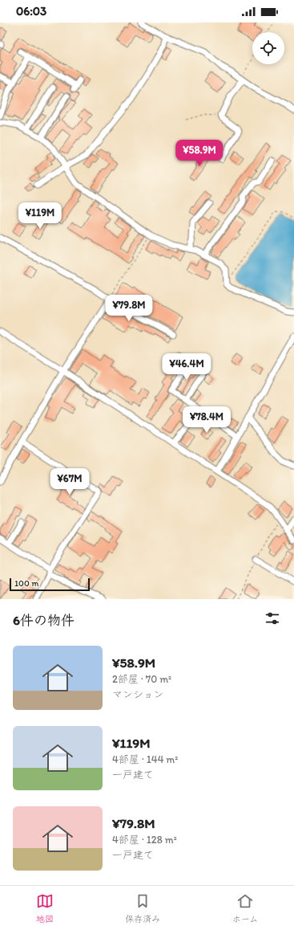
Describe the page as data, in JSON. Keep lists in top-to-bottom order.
{
  "scale_bar": "100 m",
  "page": {
    "status": "06:03",
    "price": [
      "¥58.9M",
      "¥119M",
      "¥79.8M",
      "¥46.4M",
      "¥78.4M",
      "¥67M"
    ],
    "scale": "100 m",
    "heading": "6件の物件",
    "list": [
      {
        "name": "¥58.9M",
        "note": "2部屋 · 70 m² · マンション"
      },
      {
        "name": "¥119M",
        "note": "4部屋 · 144 m² · 一戸建て"
      },
      {
        "name": "¥79.8M",
        "note": "4部屋 · 128 m² · 一戸建て"
      }
    ],
    "tabs": ["地図", "保存済み", "ホーム"]
  }
}
